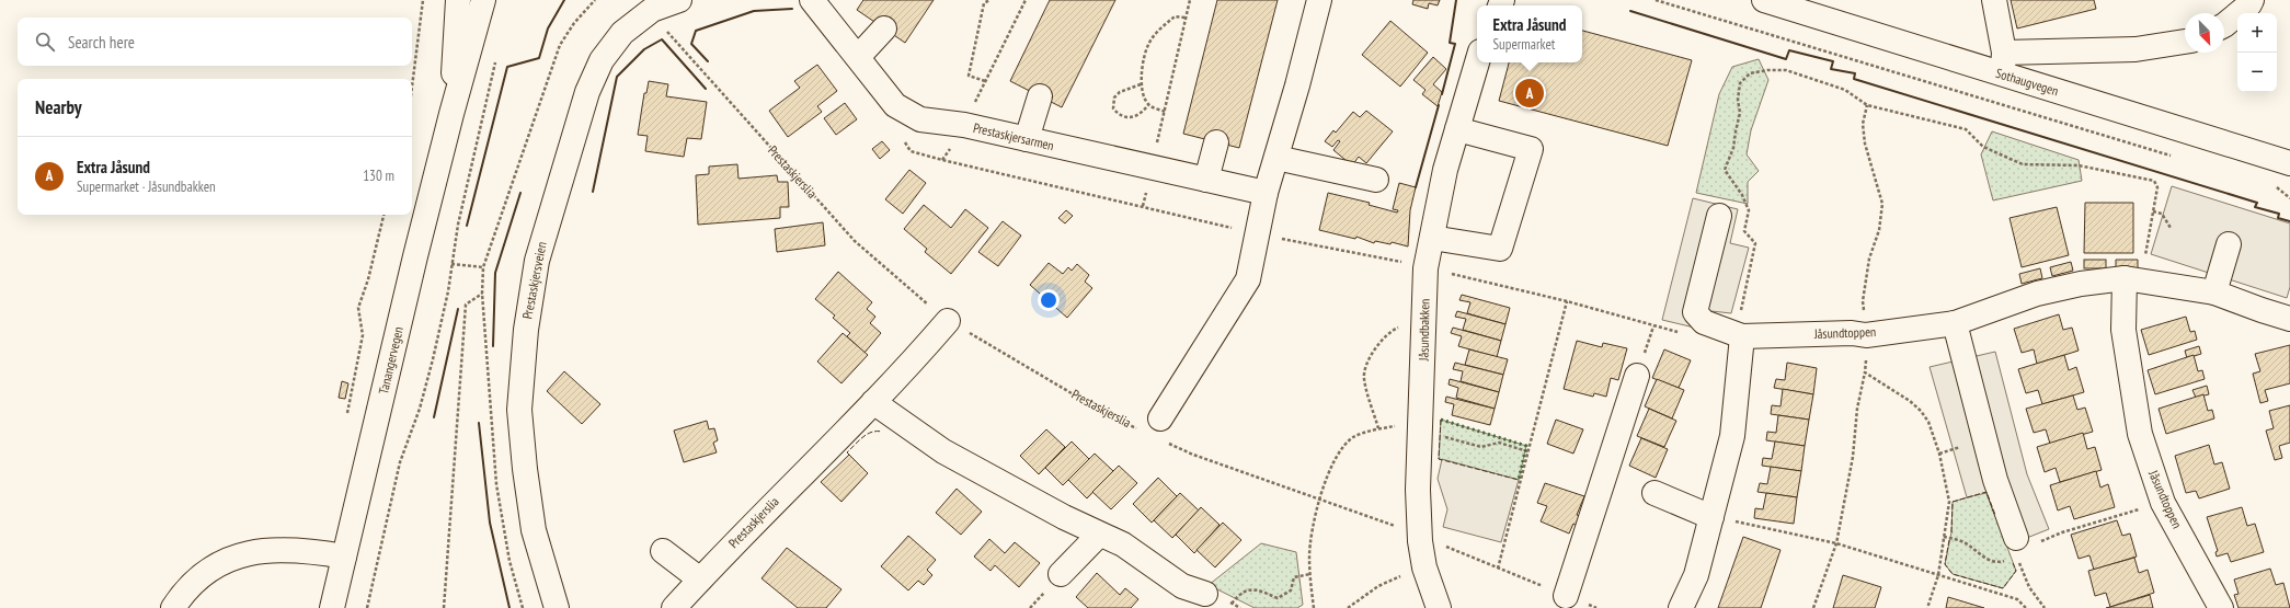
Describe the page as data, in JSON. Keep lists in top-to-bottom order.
{
  "streets": {
    "street": [
      "Sothaugvegen",
      "Prestaskjersarmen",
      "Prestaskjerslia",
      "Prestaskjersveien",
      "Jåsundbakken",
      "Jåsundtoppen",
      "Tanangervegen"
    ]
  },
  "crossings": [
    ["Prestaskjerslia", "Prestaskjersveien"]
  ],
  "north": "bottom right",
  "page": {
    "popup": ["Extra Jåsund", "Supermarket"],
    "map_buttons": ["+", "−"],
    "search": "Search here",
    "pins": "A",
    "heading": "Nearby",
    "list": [
      {
        "mark": "A",
        "name": "Extra Jåsund",
        "note": "Supermarket · Jåsundbakken",
        "value": "130 m"
      }
    ]
  }
}
